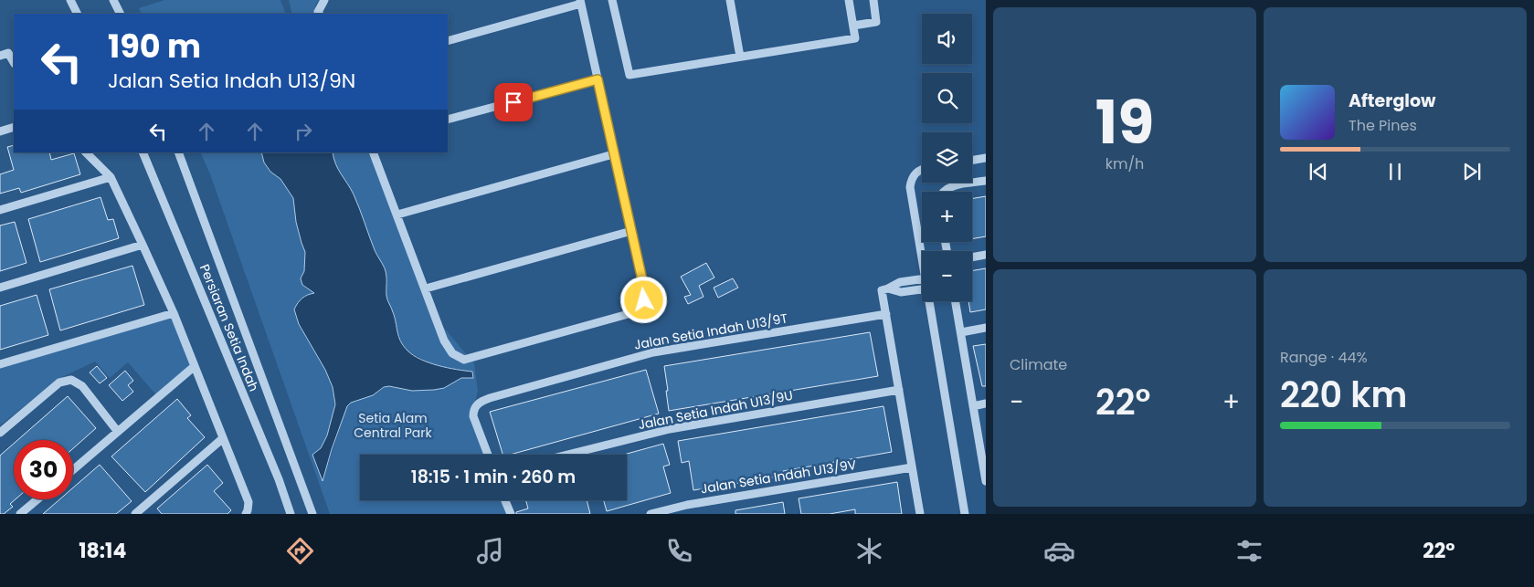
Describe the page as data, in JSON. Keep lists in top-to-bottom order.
{
  "streets": {
    "street": [
      "Persiaran Setia Indah",
      "Jalan Setia Indah U13/9T",
      "Jalan Setia Indah U13/9U",
      "Jalan Setia Indah U13/9V"
    ]
  },
  "parks": ["Setia Alam Central Park"],
  "page": {
    "tile": [
      ["19", "km/h"],
      "Climate",
      ["Range · 44%", "220 km"]
    ],
    "map_buttons": ["+", "−"],
    "turn": ["190 m", "Jalan Setia Indah U13/9N"],
    "song": ["Afterglow", "The Pines"],
    "heat": ["−", "22°", "+"],
    "limit": "30",
    "trip": "18:15 · 1 min · 260 m",
    "tabs": ["18:14", "22°"]
  }
}
